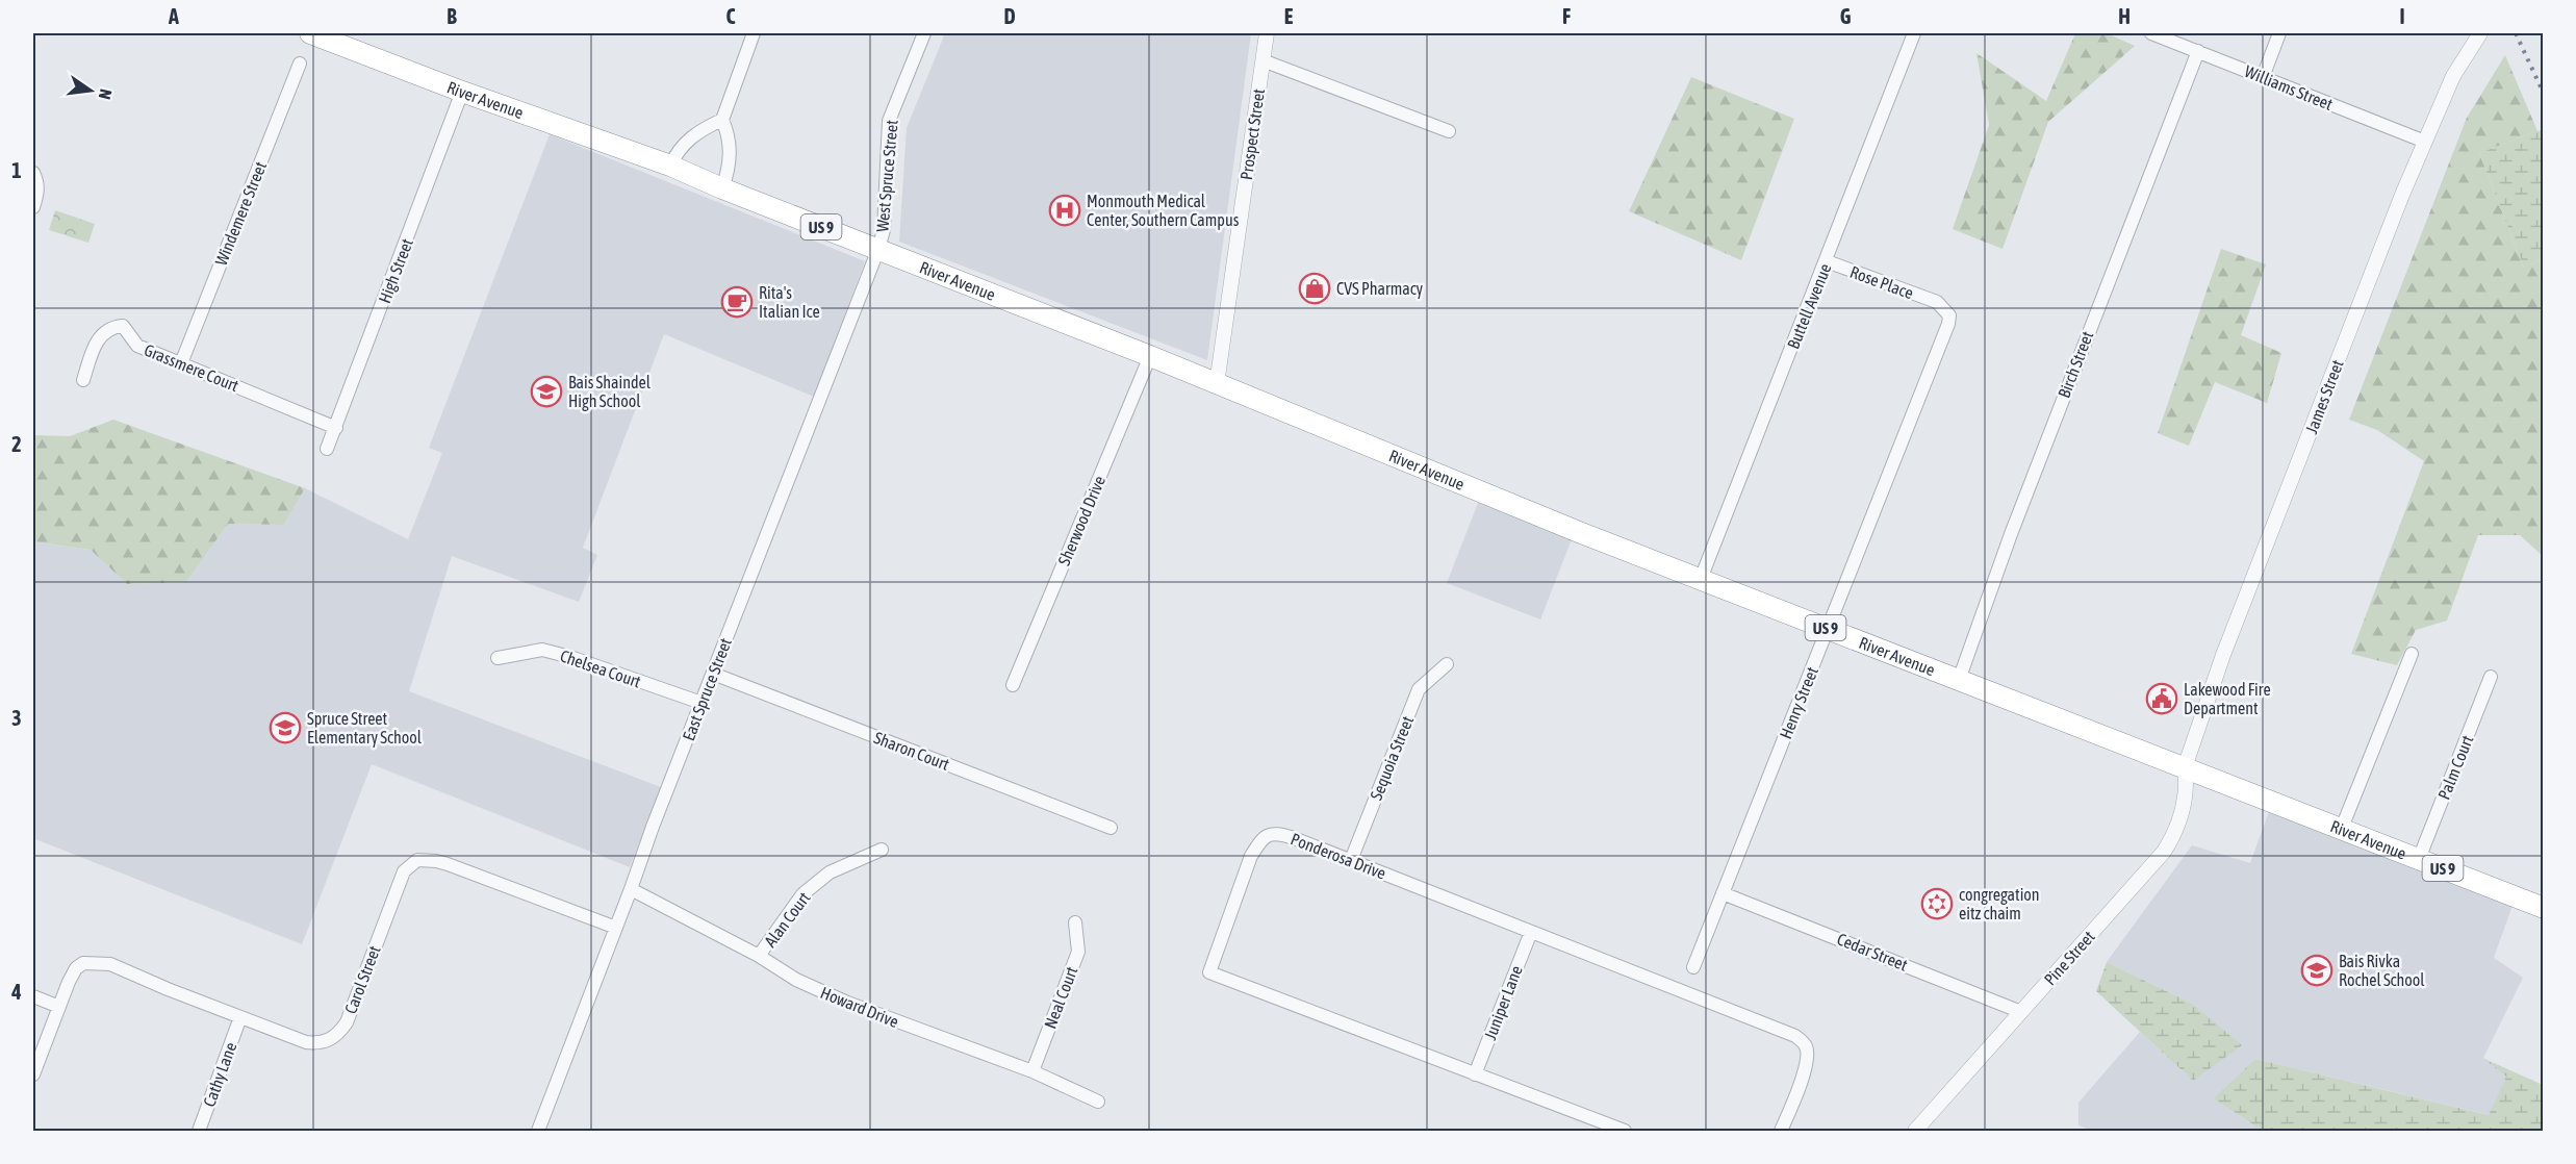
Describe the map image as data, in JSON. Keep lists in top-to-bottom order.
{
  "streets": {
    "highway": ["River Avenue", "US 9"],
    "street": [
      "Williams Street",
      "Prospect Street",
      "West Spruce Street",
      "Windemere Street",
      "High Street",
      "Rose Place",
      "Buttell Avenue",
      "Birch Street",
      "Grassmere Court",
      "James Street",
      "Sherwood Drive",
      "Chelsea Court",
      "East Spruce Street",
      "Henry Street",
      "Sharon Court",
      "Sequoia Street",
      "Palm Court",
      "Ponderosa Drive",
      "Alan Court",
      "Cedar Street",
      "Pine Street",
      "Carol Street",
      "Neal Court",
      "Juniper Lane",
      "Howard Drive",
      "Cathy Lane"
    ]
  },
  "crossings": [
    ["Williams Street", "Birch Street"],
    ["Williams Street", "James Street"],
    ["River Avenue", "Prospect Street"],
    ["River Avenue", "West Spruce Street"],
    ["River Avenue", "High Street"],
    ["River Avenue", "Buttell Avenue"],
    ["River Avenue", "Birch Street"],
    ["River Avenue", "James Street"],
    ["River Avenue", "Sherwood Drive"],
    ["River Avenue", "East Spruce Street"],
    ["River Avenue", "Henry Street"],
    ["River Avenue", "Palm Court"],
    ["River Avenue", "Pine Street"],
    ["West Spruce Street", "East Spruce Street"],
    ["Windemere Street", "Grassmere Court"],
    ["High Street", "Grassmere Court"],
    ["Rose Place", "Buttell Avenue"],
    ["Rose Place", "Henry Street"],
    ["James Street", "Pine Street"],
    ["Chelsea Court", "East Spruce Street"],
    ["East Spruce Street", "Sharon Court"],
    ["East Spruce Street", "Carol Street"],
    ["East Spruce Street", "Howard Drive"],
    ["Henry Street", "Cedar Street"],
    ["Sequoia Street", "Ponderosa Drive"],
    ["Ponderosa Drive", "Juniper Lane"],
    ["Alan Court", "Howard Drive"],
    ["Cedar Street", "Pine Street"],
    ["Carol Street", "Cathy Lane"],
    ["Neal Court", "Howard Drive"]
  ],
  "places": {
    "hospital": ["Monmouth Medical Center, Southern Campus"],
    "shop": ["CVS Pharmacy"],
    "cafe": ["Rita's Italian Ice"],
    "school or university": ["Bais Shaindel High School", "Spruce Street Elementary School", "Bais Rivka Rochel School"],
    "public building": ["Lakewood Fire Department"],
    "synagogue": ["congregation eitz chaim"]
  },
  "north": "right",
  "grid": {
    "columns": [
      "A",
      "B",
      "C",
      "D",
      "E",
      "F",
      "G",
      "H",
      "I"
    ],
    "rows": [
      "1",
      "2",
      "3",
      "4"
    ]
  }
}
